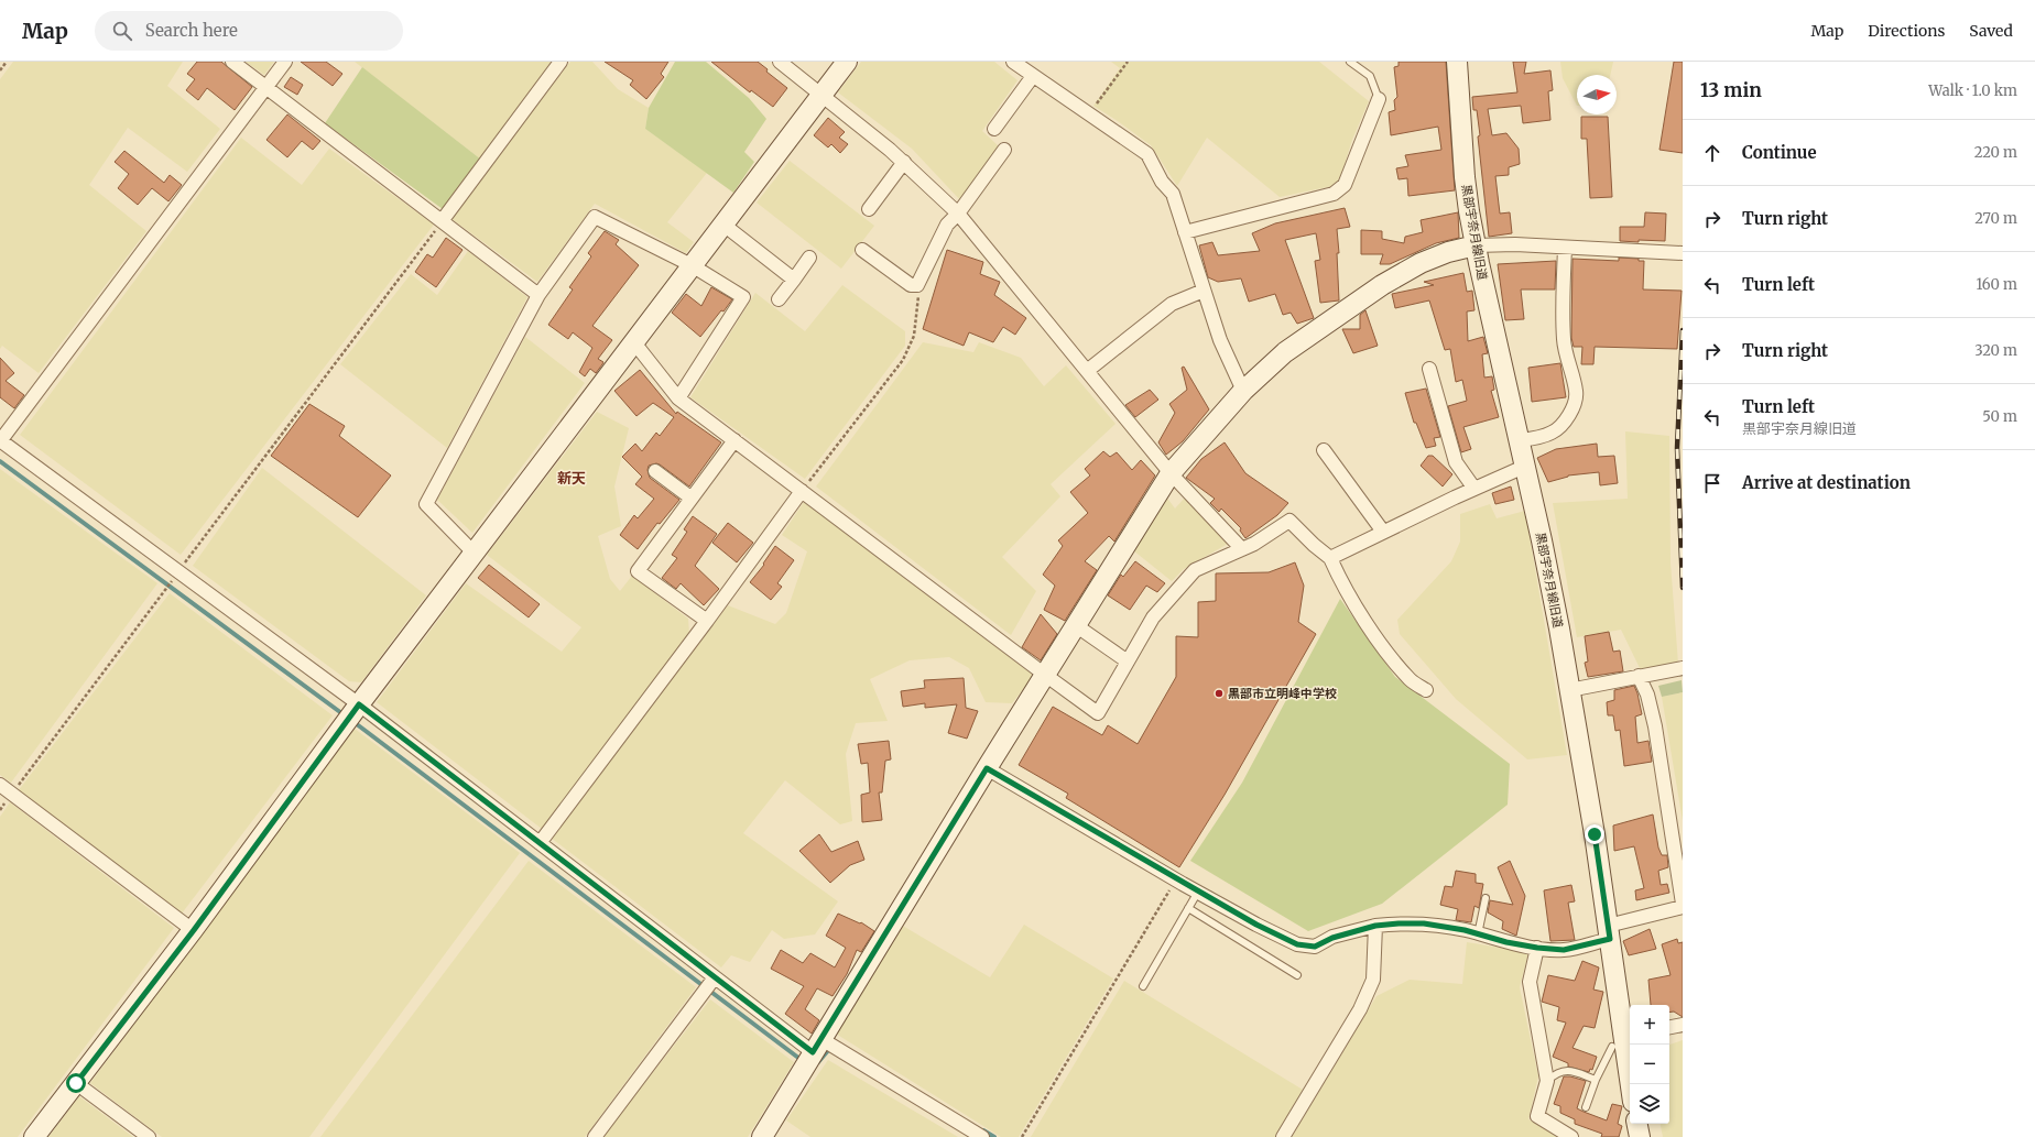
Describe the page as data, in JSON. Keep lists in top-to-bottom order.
{
  "streets": {
    "street": ["黒部宇奈月線旧道"]
  },
  "districts": ["新天"],
  "places": ["黒部市立明峰中学校"],
  "north": "right",
  "page": {
    "header": "Map",
    "search": "Search here",
    "nav": ["Map", "Directions", "Saved"],
    "heading": ["13 min", "Walk · 1.0 km"],
    "list": [
      ["Continue", "220 m"],
      ["Turn right", "270 m"],
      ["Turn left", "160 m"],
      ["Turn right", "320 m"],
      ["Turn left", "黒部宇奈月線旧道", "50 m"],
      "Arrive at destination"
    ],
    "map_buttons": ["+", "−"]
  }
}
